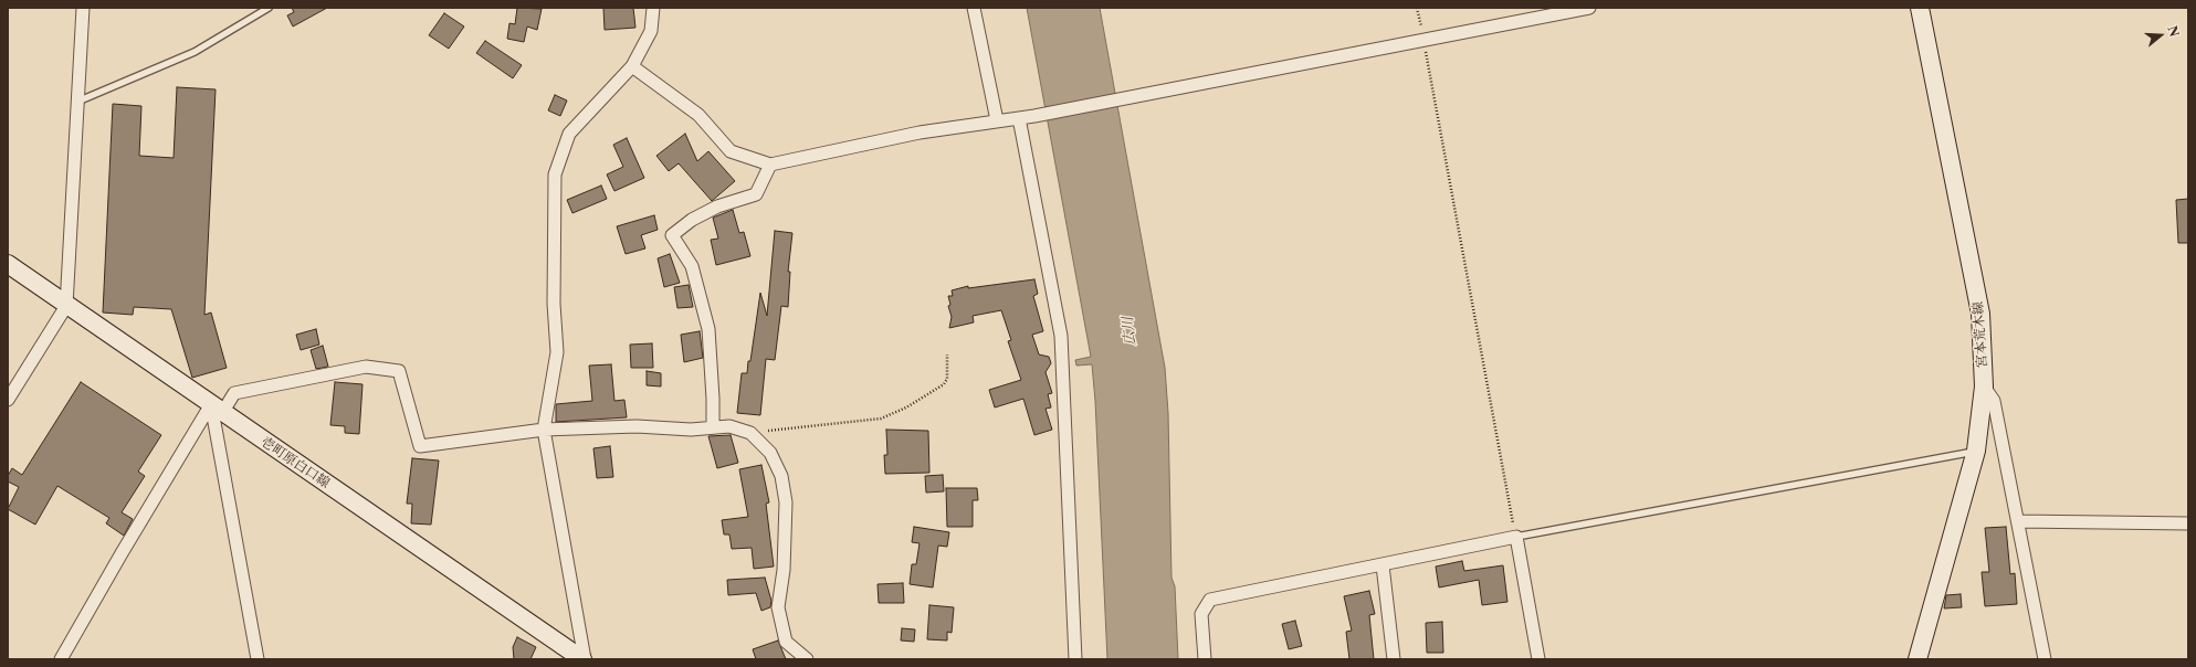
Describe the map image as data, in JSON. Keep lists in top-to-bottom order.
{
  "streets": {
    "main road": ["宮本荒木線", "壱町原白口線"]
  },
  "water": ["広川"],
  "north": "right"
}
